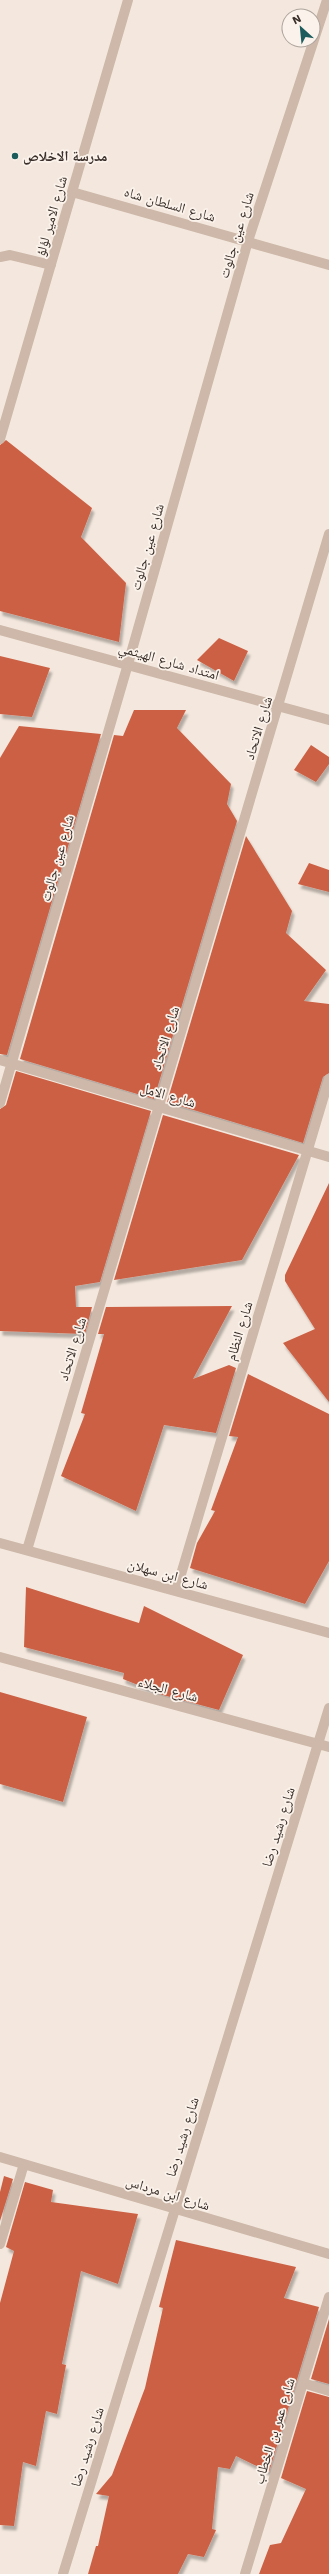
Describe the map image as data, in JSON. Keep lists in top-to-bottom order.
{
  "streets": {
    "street": [
      "شارع السلطان شاه",
      "شارع الامير لؤلؤ",
      "شارع عين جالوت",
      "امتداد شارع الهيثمي",
      "شارع الاتحاد",
      "شارع الامل",
      "شارع النظام",
      "شارع ابن سهلان",
      "شارع الجلاء",
      "شارع رشيد رضا",
      "شارع ابن مرداس",
      "شارع عمر بن الخطاب"
    ]
  },
  "crossings": [
    ["شارع السلطان شاه", "شارع الامير لؤلؤ"],
    ["شارع السلطان شاه", "شارع عين جالوت"],
    ["شارع عين جالوت", "امتداد شارع الهيثمي"],
    ["شارع عين جالوت", "شارع الامل"],
    ["امتداد شارع الهيثمي", "شارع الاتحاد"],
    ["شارع الاتحاد", "شارع الامل"],
    ["شارع الاتحاد", "شارع ابن سهلان"],
    ["شارع الامل", "شارع النظام"],
    ["شارع النظام", "شارع ابن سهلان"],
    ["شارع الجلاء", "شارع رشيد رضا"],
    ["شارع رشيد رضا", "شارع ابن مرداس"]
  ],
  "places": ["مدرسة الاخلاص"],
  "north": "top left"
}
